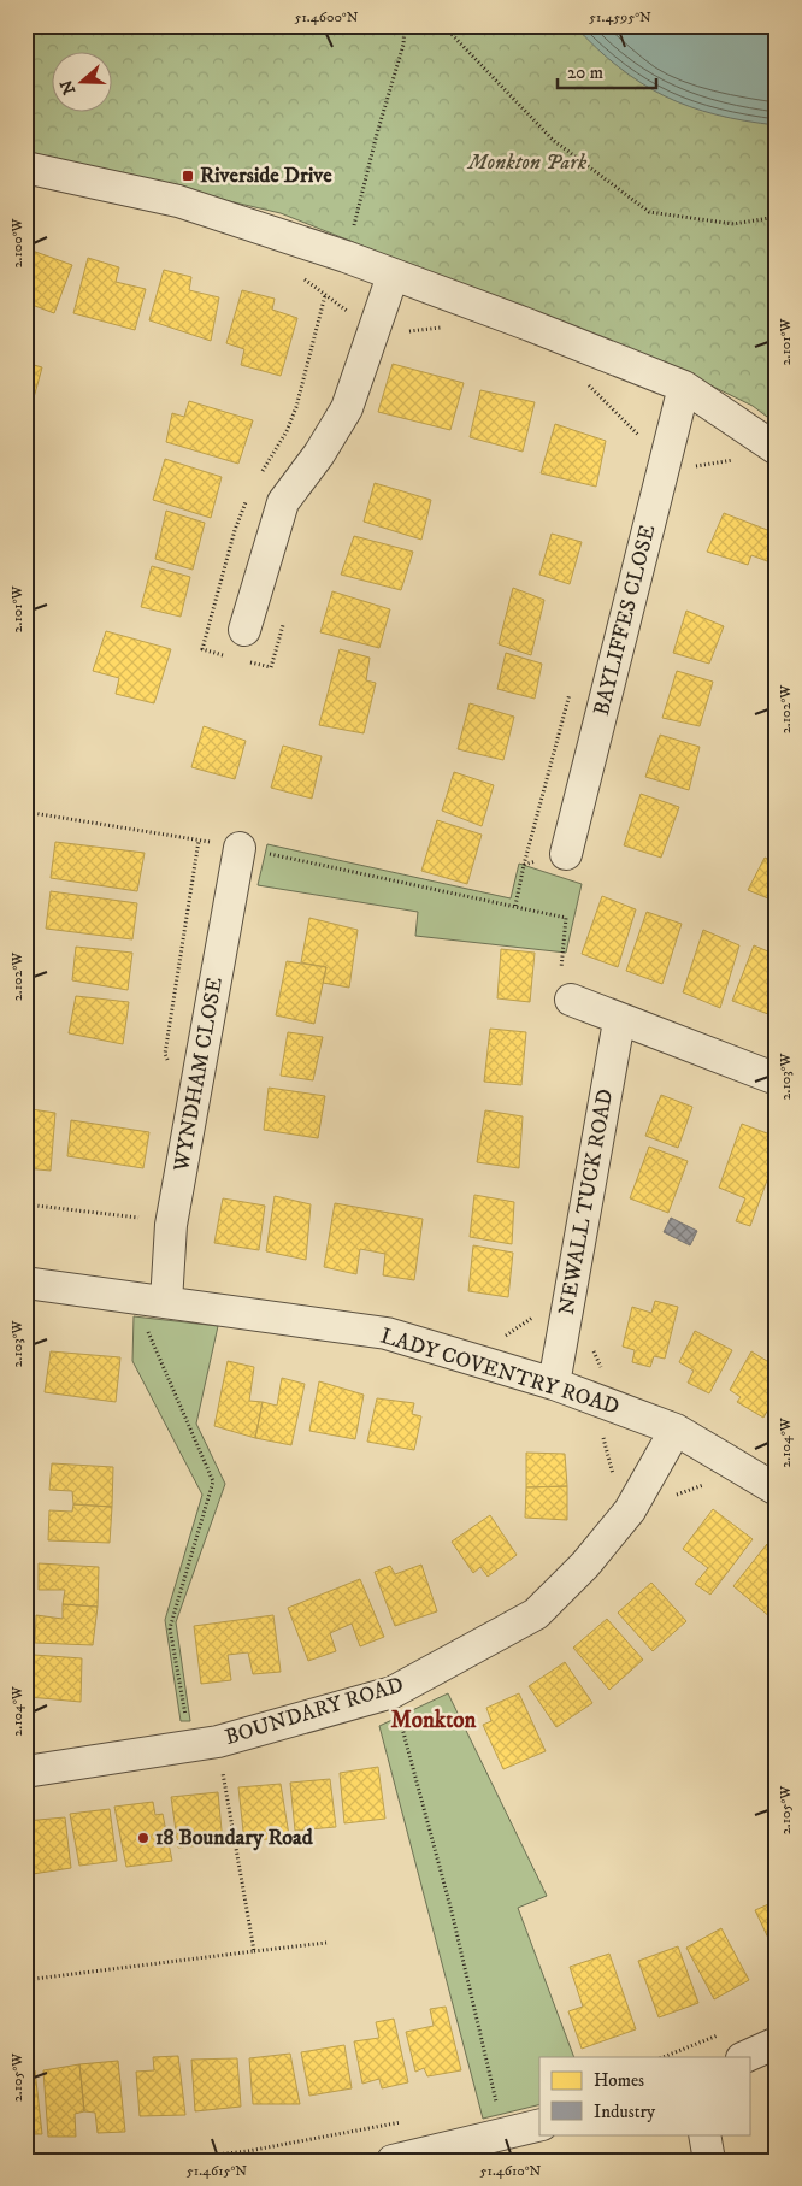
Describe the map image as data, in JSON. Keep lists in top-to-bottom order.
{
  "streets": {
    "street": [
      "BAYLIFFES CLOSE",
      "WYNDHAM CLOSE",
      "NEWALL TUCK ROAD",
      "LADY COVENTRY ROAD",
      "BOUNDARY ROAD"
    ]
  },
  "crossings": [
    ["WYNDHAM CLOSE", "LADY COVENTRY ROAD"],
    ["NEWALL TUCK ROAD", "LADY COVENTRY ROAD"],
    ["LADY COVENTRY ROAD", "BOUNDARY ROAD"]
  ],
  "districts": ["Monkton"],
  "parks": ["Monkton Park"],
  "places": {
    "transit": ["Riverside Drive"],
    "other": ["18 Boundary Road"]
  },
  "legend": ["Homes", "Industry"],
  "scale_bar": "20 m",
  "north": "left",
  "coordinates": [
    "51.4600°N",
    "51.4595°N",
    "2.100°W",
    "2.101°W",
    "2.102°W",
    "2.103°W",
    "2.104°W",
    "2.105°W",
    "51.4615°N",
    "51.4610°N"
  ]
}
